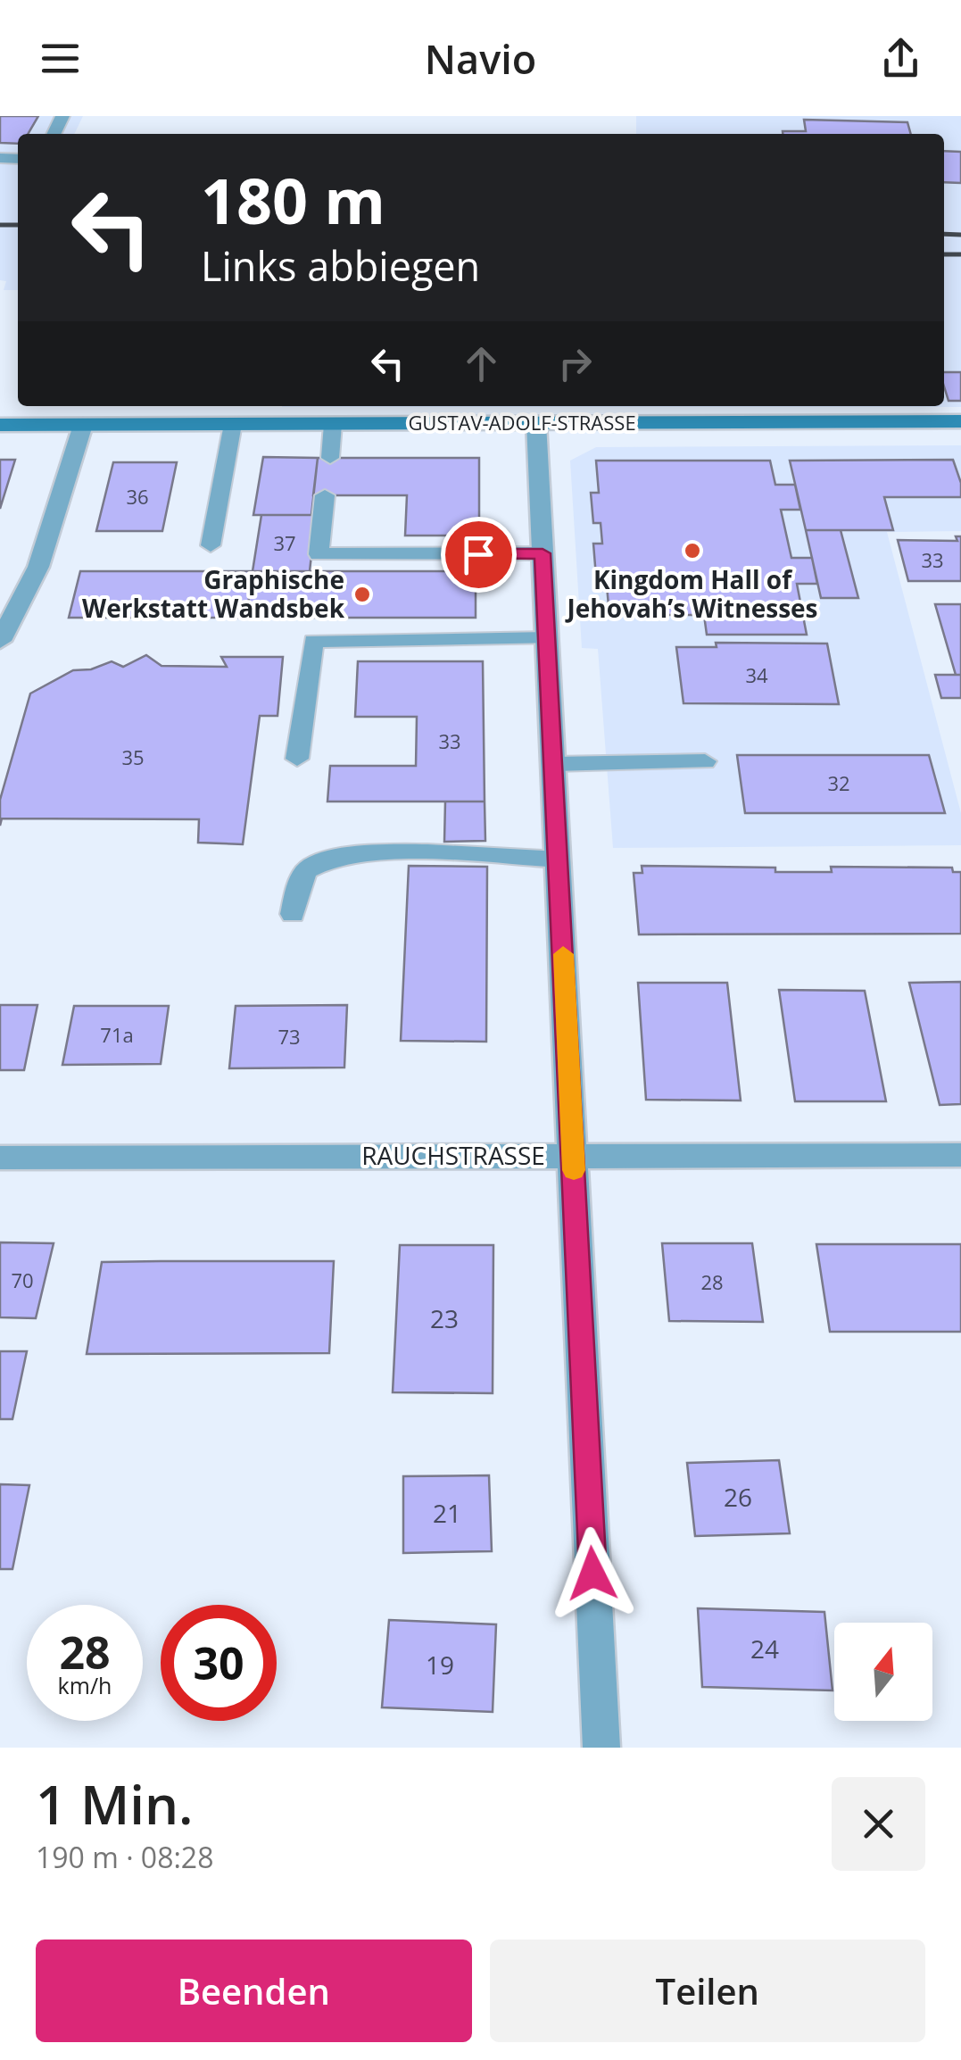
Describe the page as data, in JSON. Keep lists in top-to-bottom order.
{
  "streets": {
    "street": ["GUSTAV-ADOLF-STRASSE", "RAUCHSTRASSE"]
  },
  "places": ["Kingdom Hall of Jehovah’s Witnesses", "Graphische Werkstatt Wandsbek"],
  "house_numbers": [
    "36",
    "37",
    "33",
    "34",
    "33",
    "35",
    "32",
    "71a",
    "73",
    "70",
    "28",
    "23",
    "26",
    "21",
    "24",
    "19"
  ],
  "north": "top",
  "page": {
    "header": "Navio",
    "turn": ["180 m", "Links abbiegen"],
    "speed": "28 km/h",
    "limit": "30",
    "heading": ["1 Min.", "190 m · 08:28"],
    "buttons": ["Beenden", "Teilen"]
  }
}
